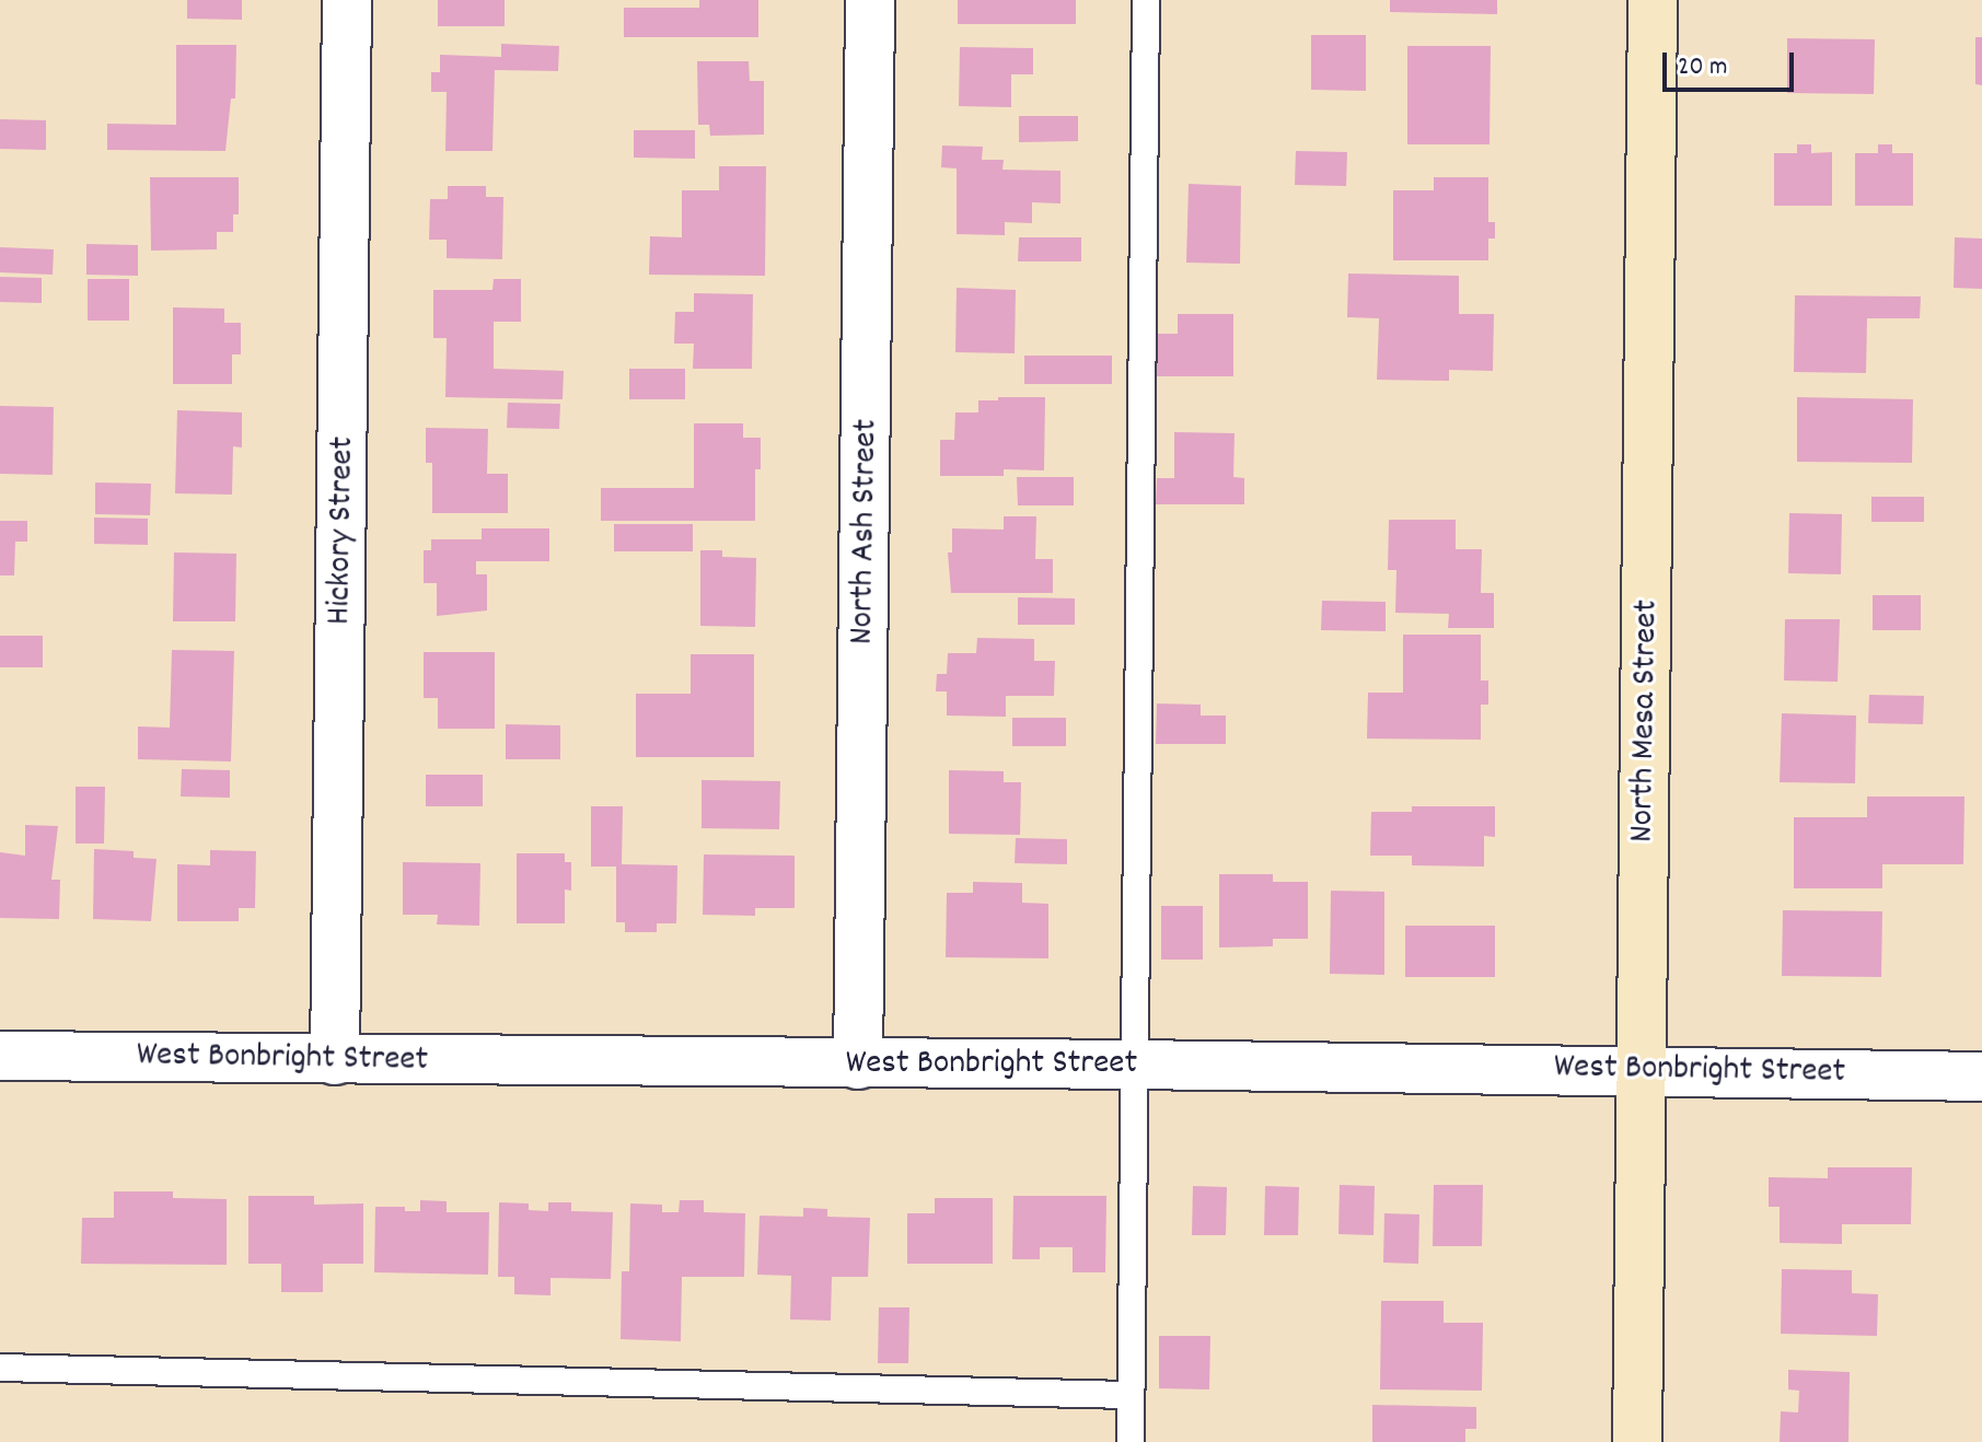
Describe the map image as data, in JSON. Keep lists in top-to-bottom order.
{
  "streets": {
    "street": [
      "Hickory Street",
      "North Ash Street",
      "North Mesa Street",
      "West Bonbright Street"
    ]
  },
  "crossings": [
    ["Hickory Street", "West Bonbright Street"],
    ["North Ash Street", "West Bonbright Street"],
    ["North Mesa Street", "West Bonbright Street"]
  ],
  "scale_bar": "20 m"
}
